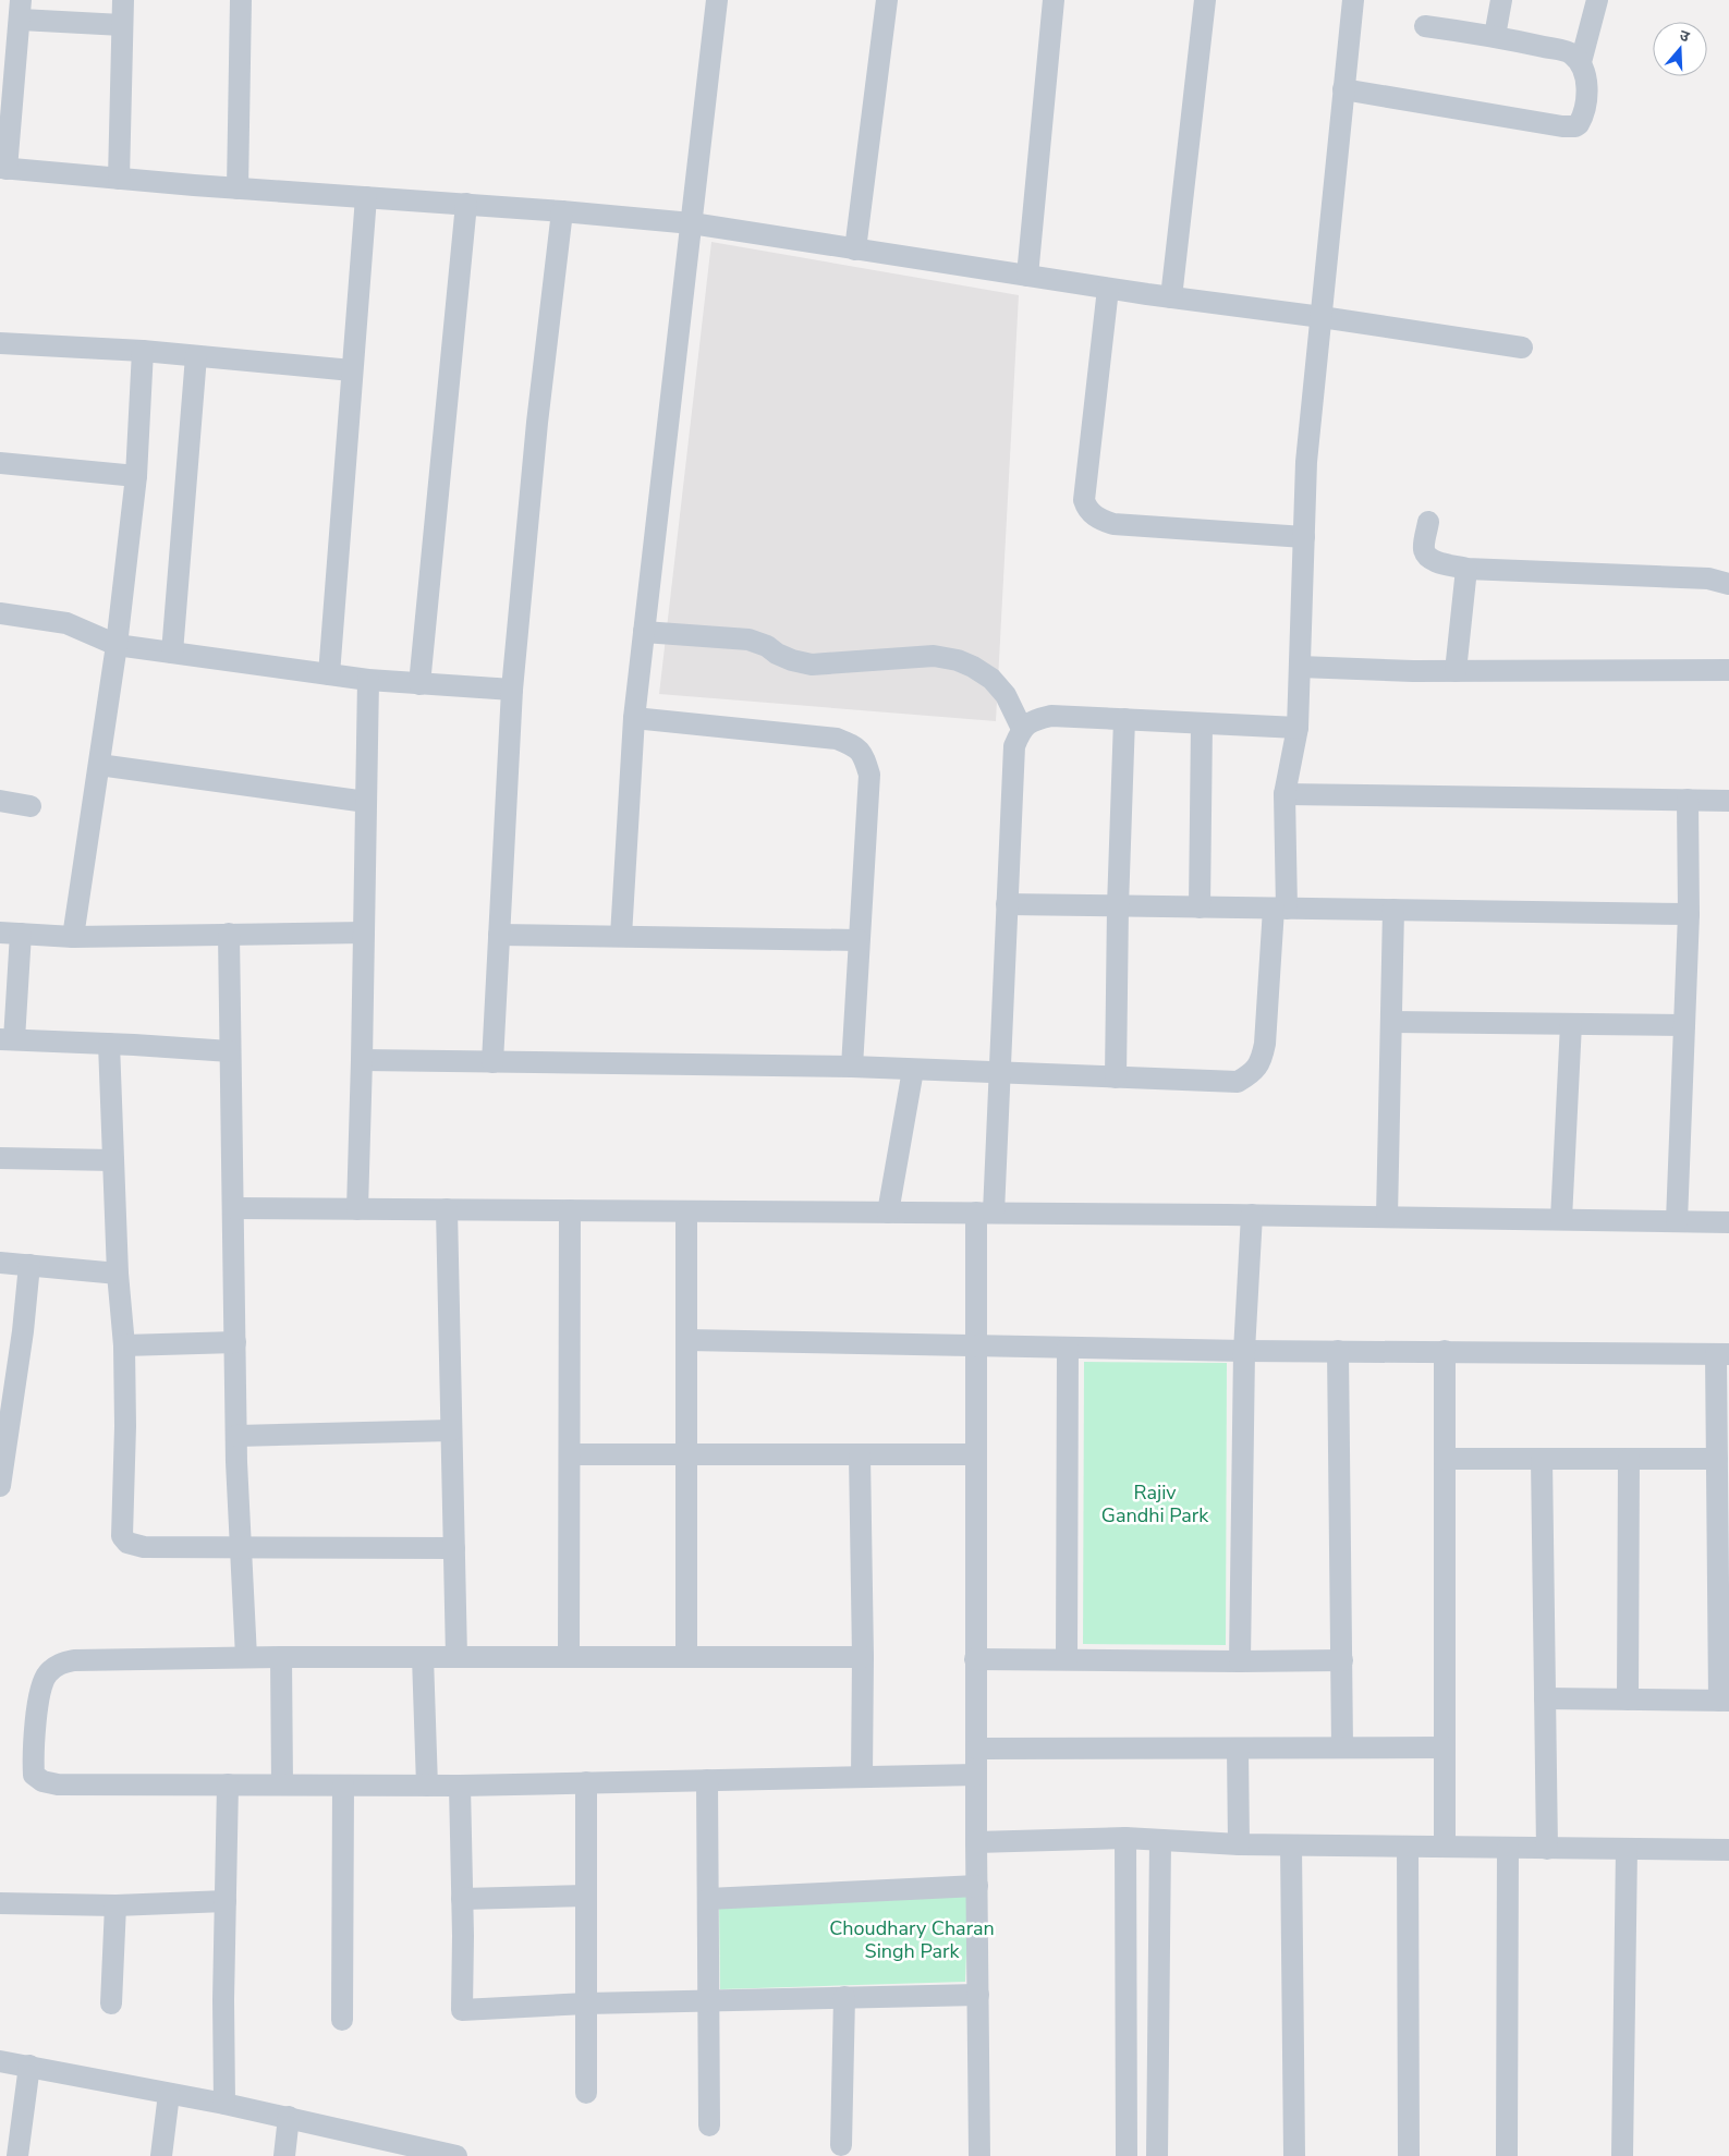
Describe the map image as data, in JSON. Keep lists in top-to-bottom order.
{
  "parks": ["Rajiv Gandhi Park", "Choudhary Charan Singh Park"],
  "north": "top"
}
